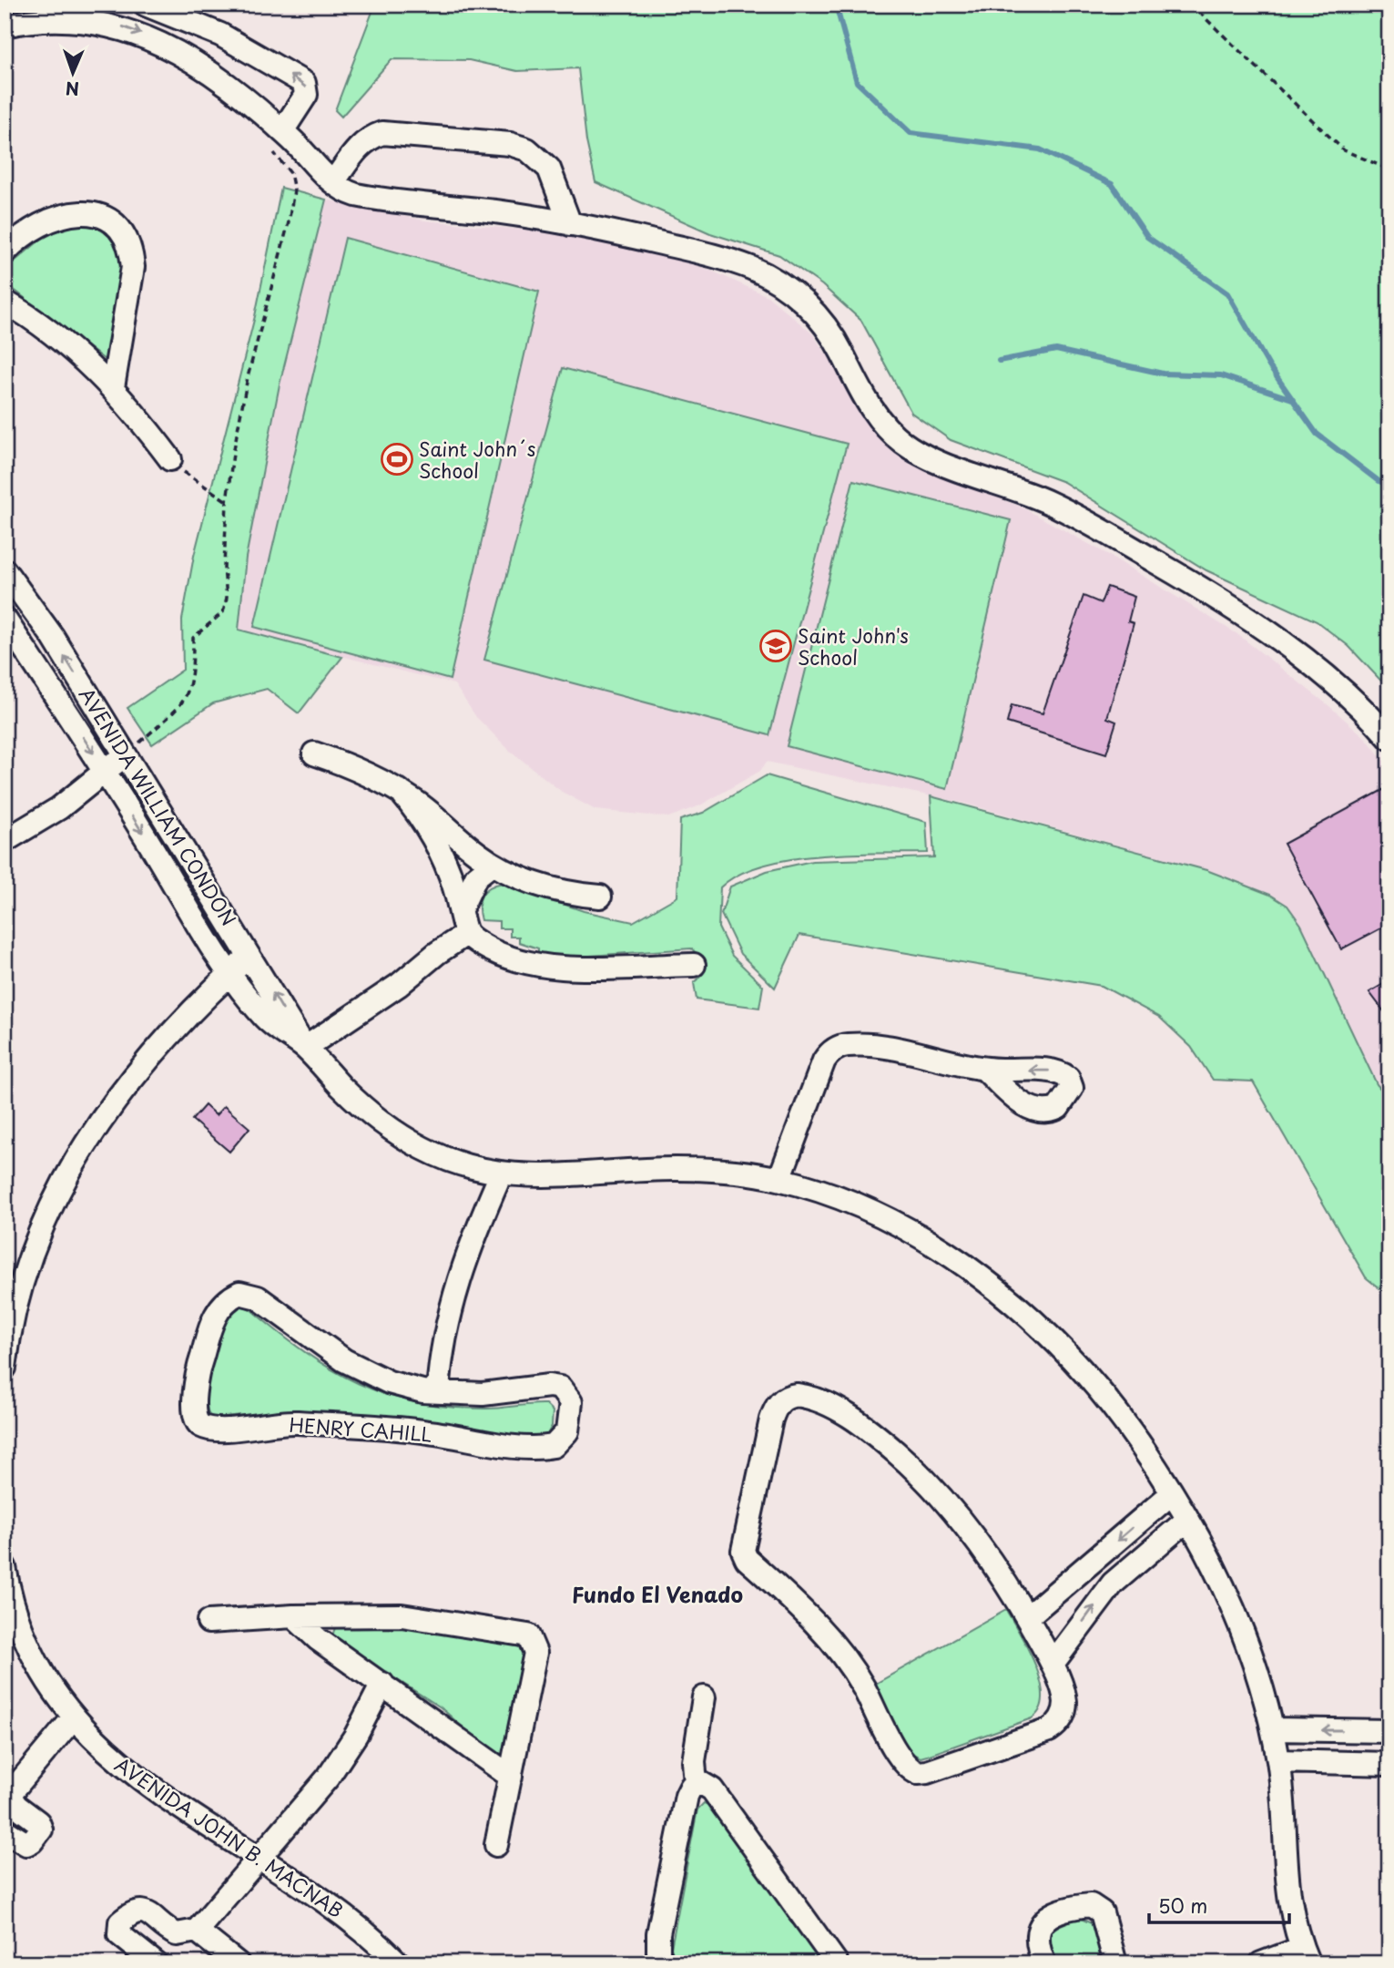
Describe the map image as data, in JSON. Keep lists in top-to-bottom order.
{
  "streets": {
    "street": ["AVENIDA WILLIAM CONDON", "HENRY CAHILL", "AVENIDA JOHN B. MACNAB"]
  },
  "districts": ["Fundo El Venado"],
  "places": {
    "sports": ["Saint John´s School"],
    "school or university": ["Saint John's School"]
  },
  "scale_bar": "50 m",
  "north": "bottom"
}
